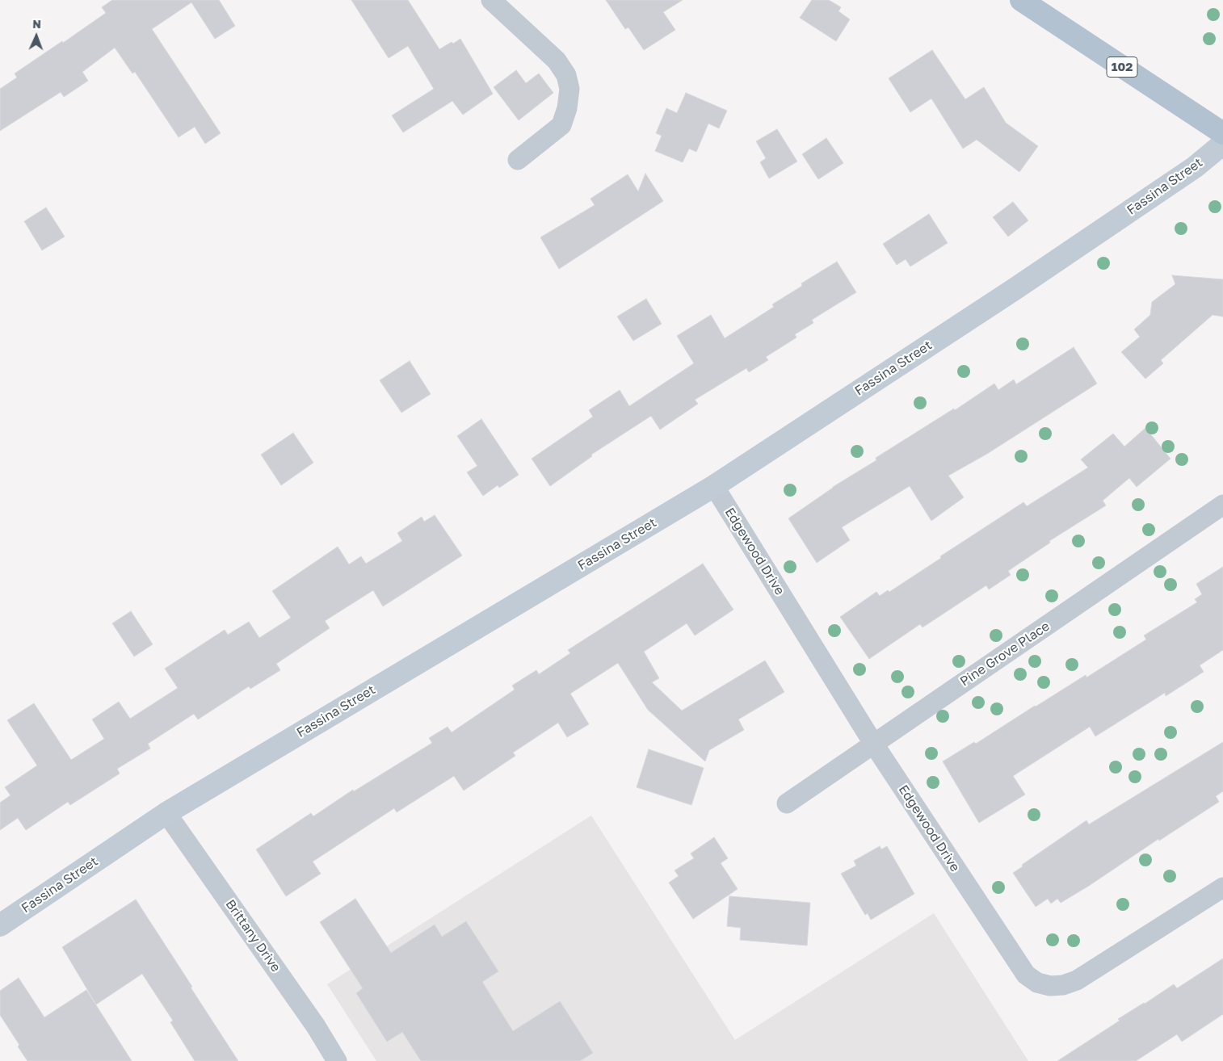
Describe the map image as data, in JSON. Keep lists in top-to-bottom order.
{
  "streets": {
    "main road": ["102"],
    "street": [
      "Fassina Street",
      "Edgewood Drive",
      "Pine Grove Place",
      "Brittany Drive"
    ]
  },
  "crossings": [
    ["Fassina Street", "Edgewood Drive"],
    ["Fassina Street", "Brittany Drive"],
    ["Edgewood Drive", "Pine Grove Place"]
  ],
  "north": "top"
}
